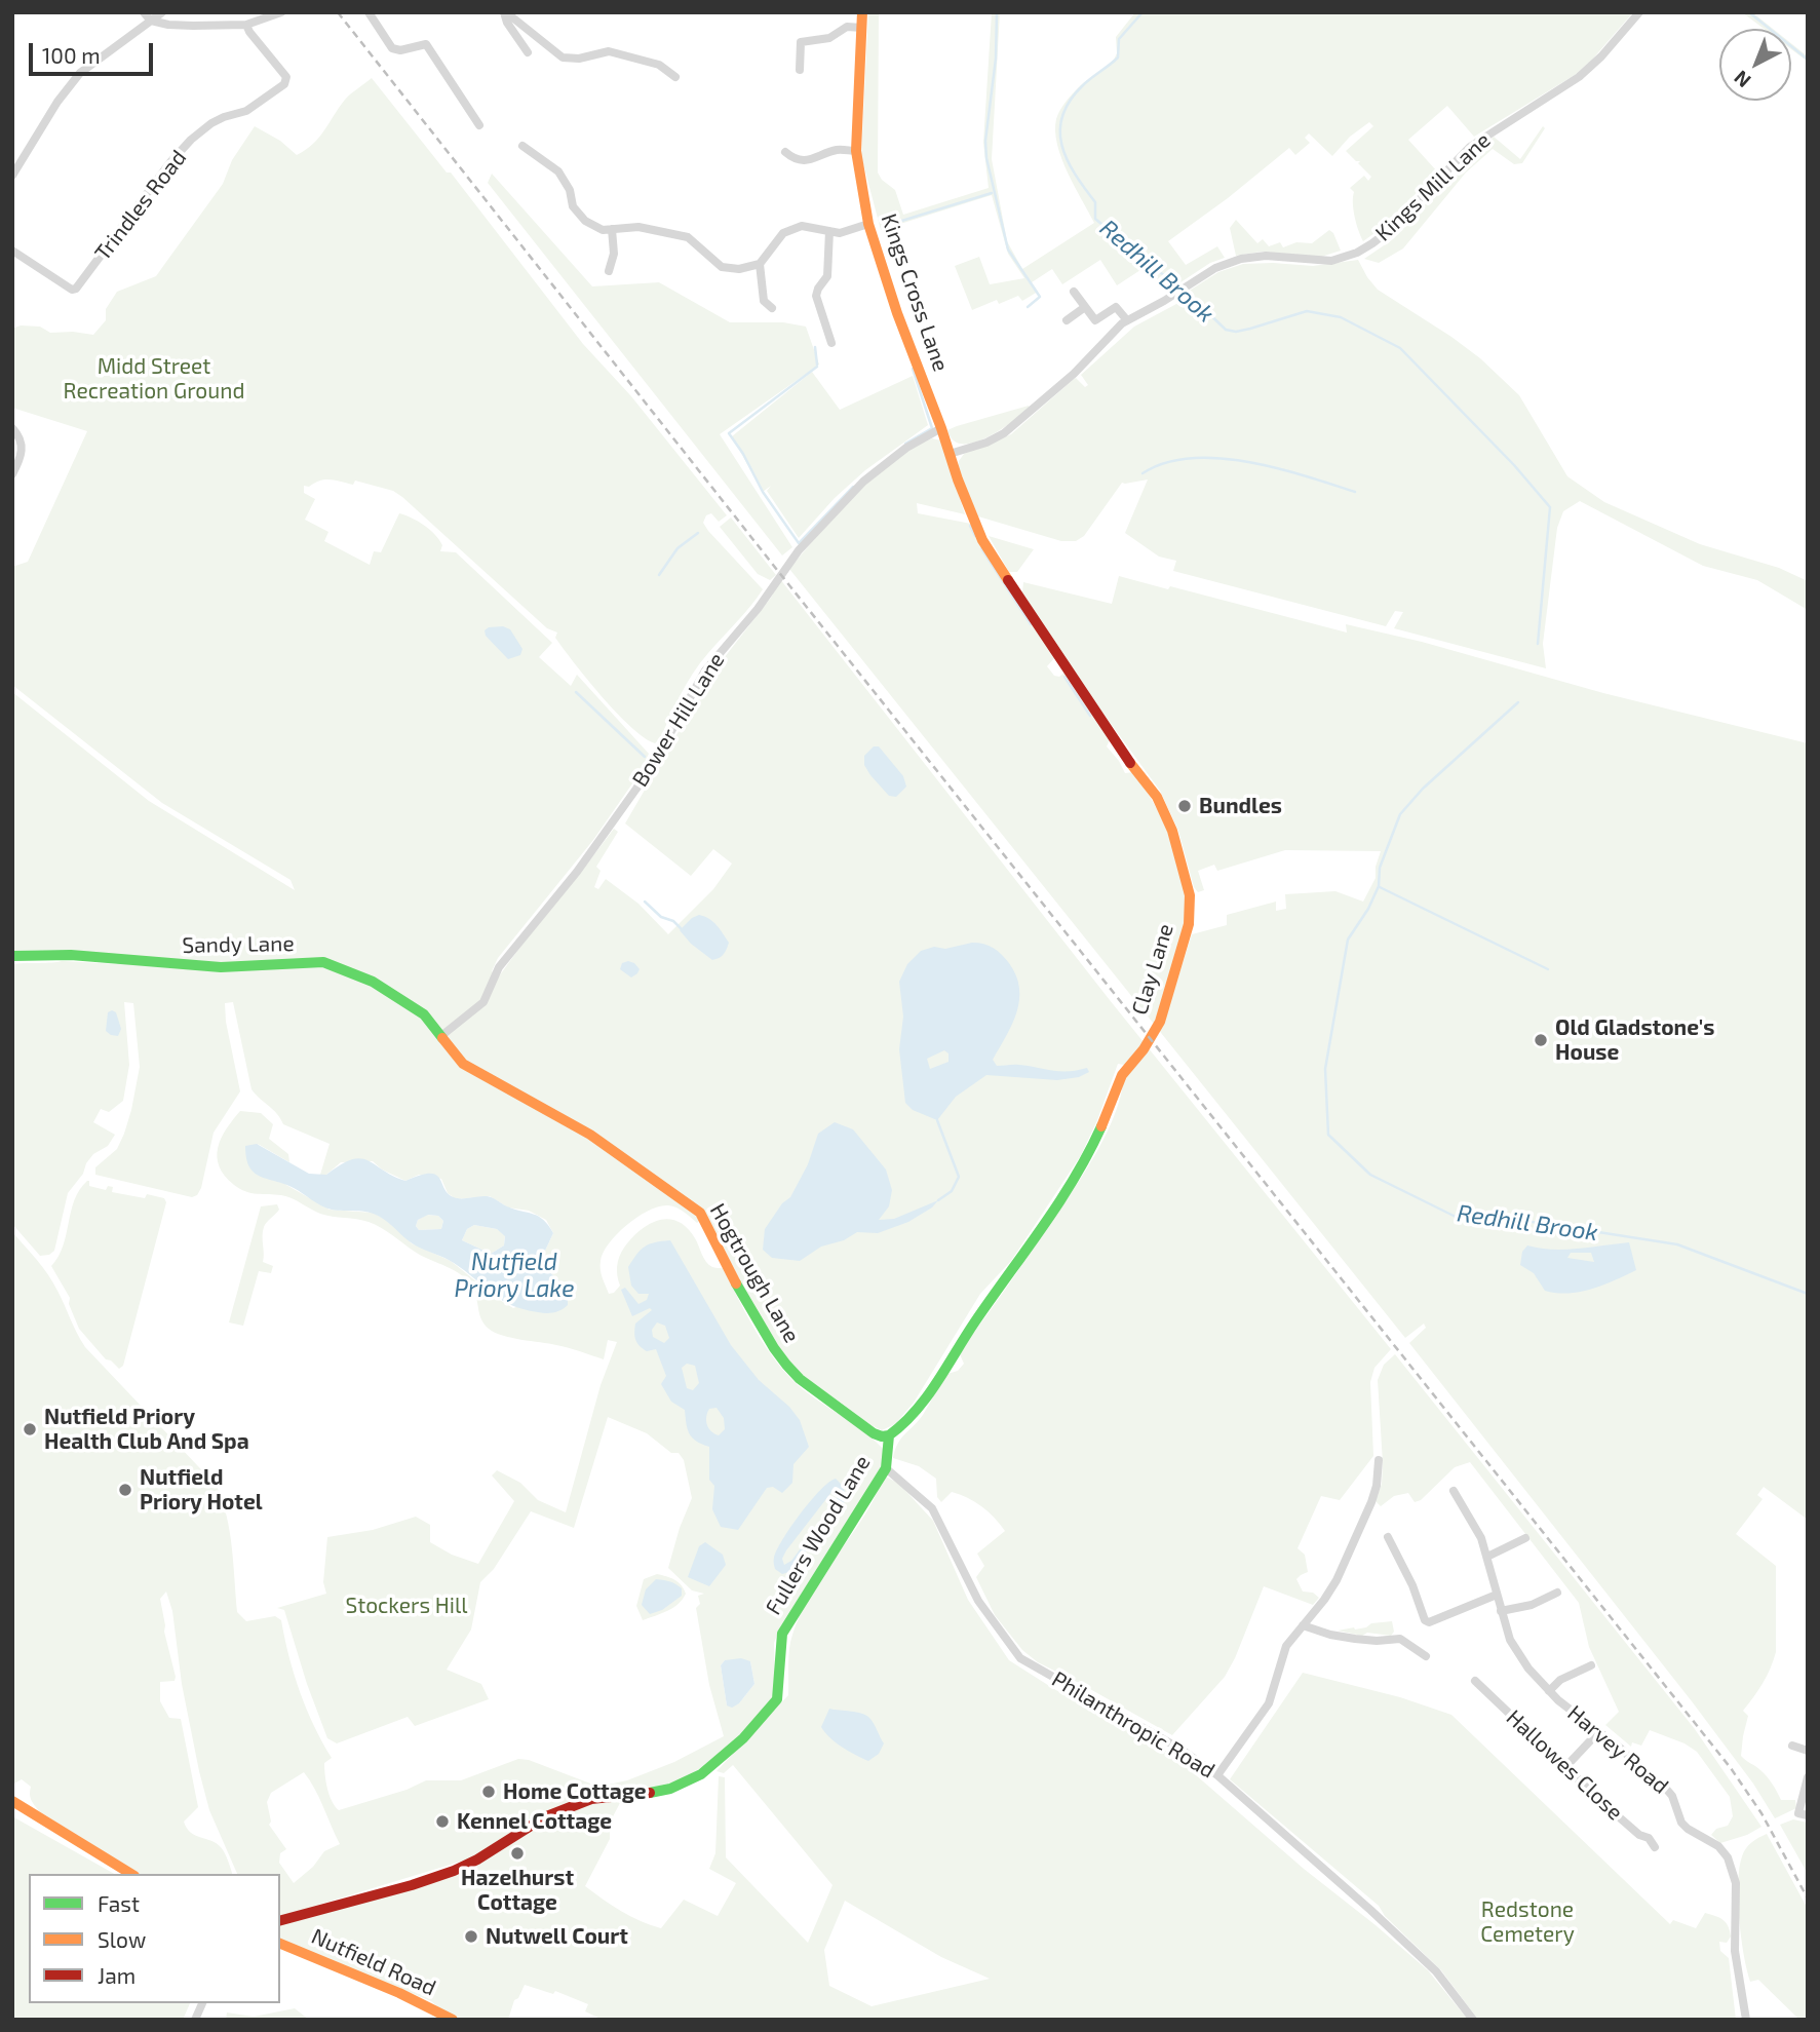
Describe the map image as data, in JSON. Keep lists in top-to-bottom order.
{
  "streets": {
    "street": [
      "Kings Mill Lane",
      "Trindles Road",
      "Kings Cross Lane",
      "Bower Hill Lane",
      "Sandy Lane",
      "Clay Lane",
      "Hogtrough Lane",
      "Fullers Wood Lane",
      "Philanthropic Road",
      "Harvey Road",
      "Hallowes Close",
      "Nutfield Road"
    ]
  },
  "crossings": [
    ["Kings Mill Lane", "Kings Cross Lane"],
    ["Kings Mill Lane", "Clay Lane"],
    ["Kings Cross Lane", "Bower Hill Lane"],
    ["Kings Cross Lane", "Clay Lane"],
    ["Bower Hill Lane", "Sandy Lane"],
    ["Bower Hill Lane", "Hogtrough Lane"],
    ["Sandy Lane", "Hogtrough Lane"],
    ["Clay Lane", "Hogtrough Lane"],
    ["Clay Lane", "Fullers Wood Lane"],
    ["Hogtrough Lane", "Fullers Wood Lane"],
    ["Fullers Wood Lane", "Philanthropic Road"]
  ],
  "water": ["Redhill Brook", "Nutfield Priory Lake"],
  "parks": ["Midd Street Recreation Ground", "Stockers Hill", "Redstone Cemetery"],
  "places": [
    "Bundles",
    "Old Gladstone's House",
    "Nutfield Priory Health Club And Spa",
    "Nutfield Priory Hotel",
    "Home Cottage",
    "Kennel Cottage",
    "Hazelhurst Cottage",
    "Nutwell Court"
  ],
  "legend": ["Fast", "Slow", "Jam"],
  "scale_bar": "100 m",
  "north": "bottom left"
}
